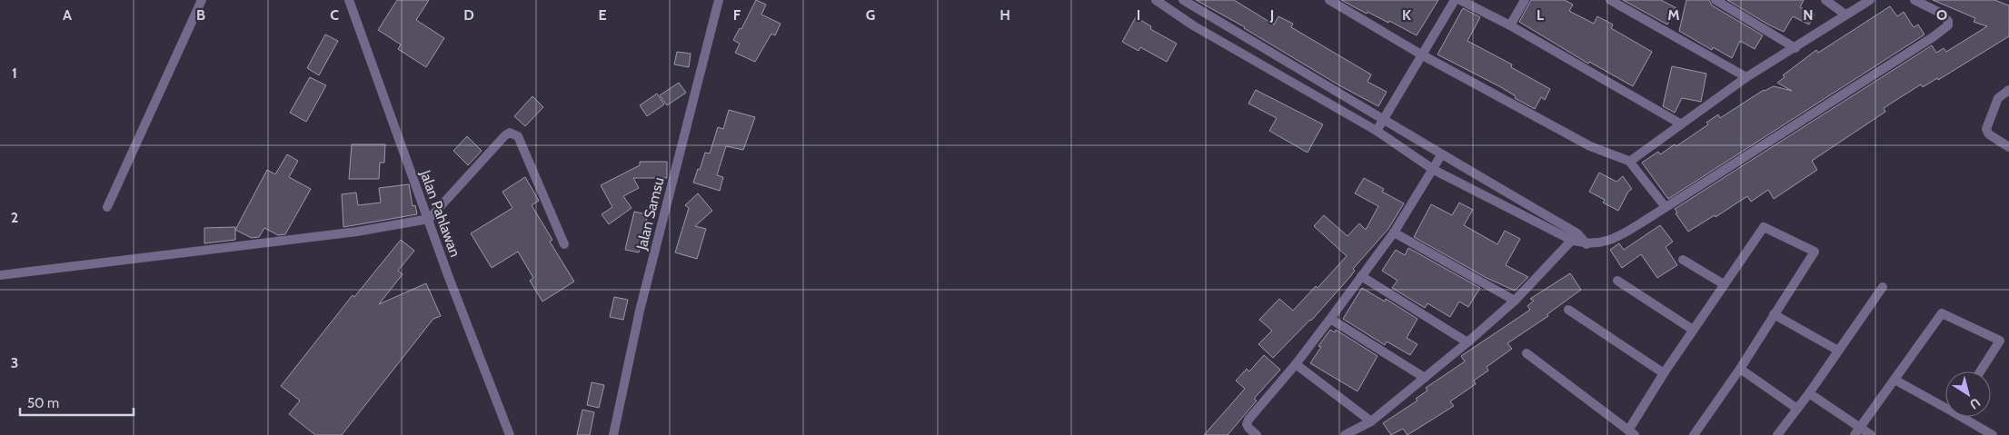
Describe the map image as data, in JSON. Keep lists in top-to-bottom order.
{
  "streets": {
    "street": ["Jalan Pahlawan", "Jalan Samsu"]
  },
  "scale_bar": "50 m",
  "north": "bottom right",
  "grid": {
    "columns": [
      "A",
      "B",
      "C",
      "D",
      "E",
      "F",
      "G",
      "H",
      "I",
      "J",
      "K",
      "L",
      "M",
      "N",
      "O"
    ],
    "rows": ["1", "2", "3"]
  }
}
